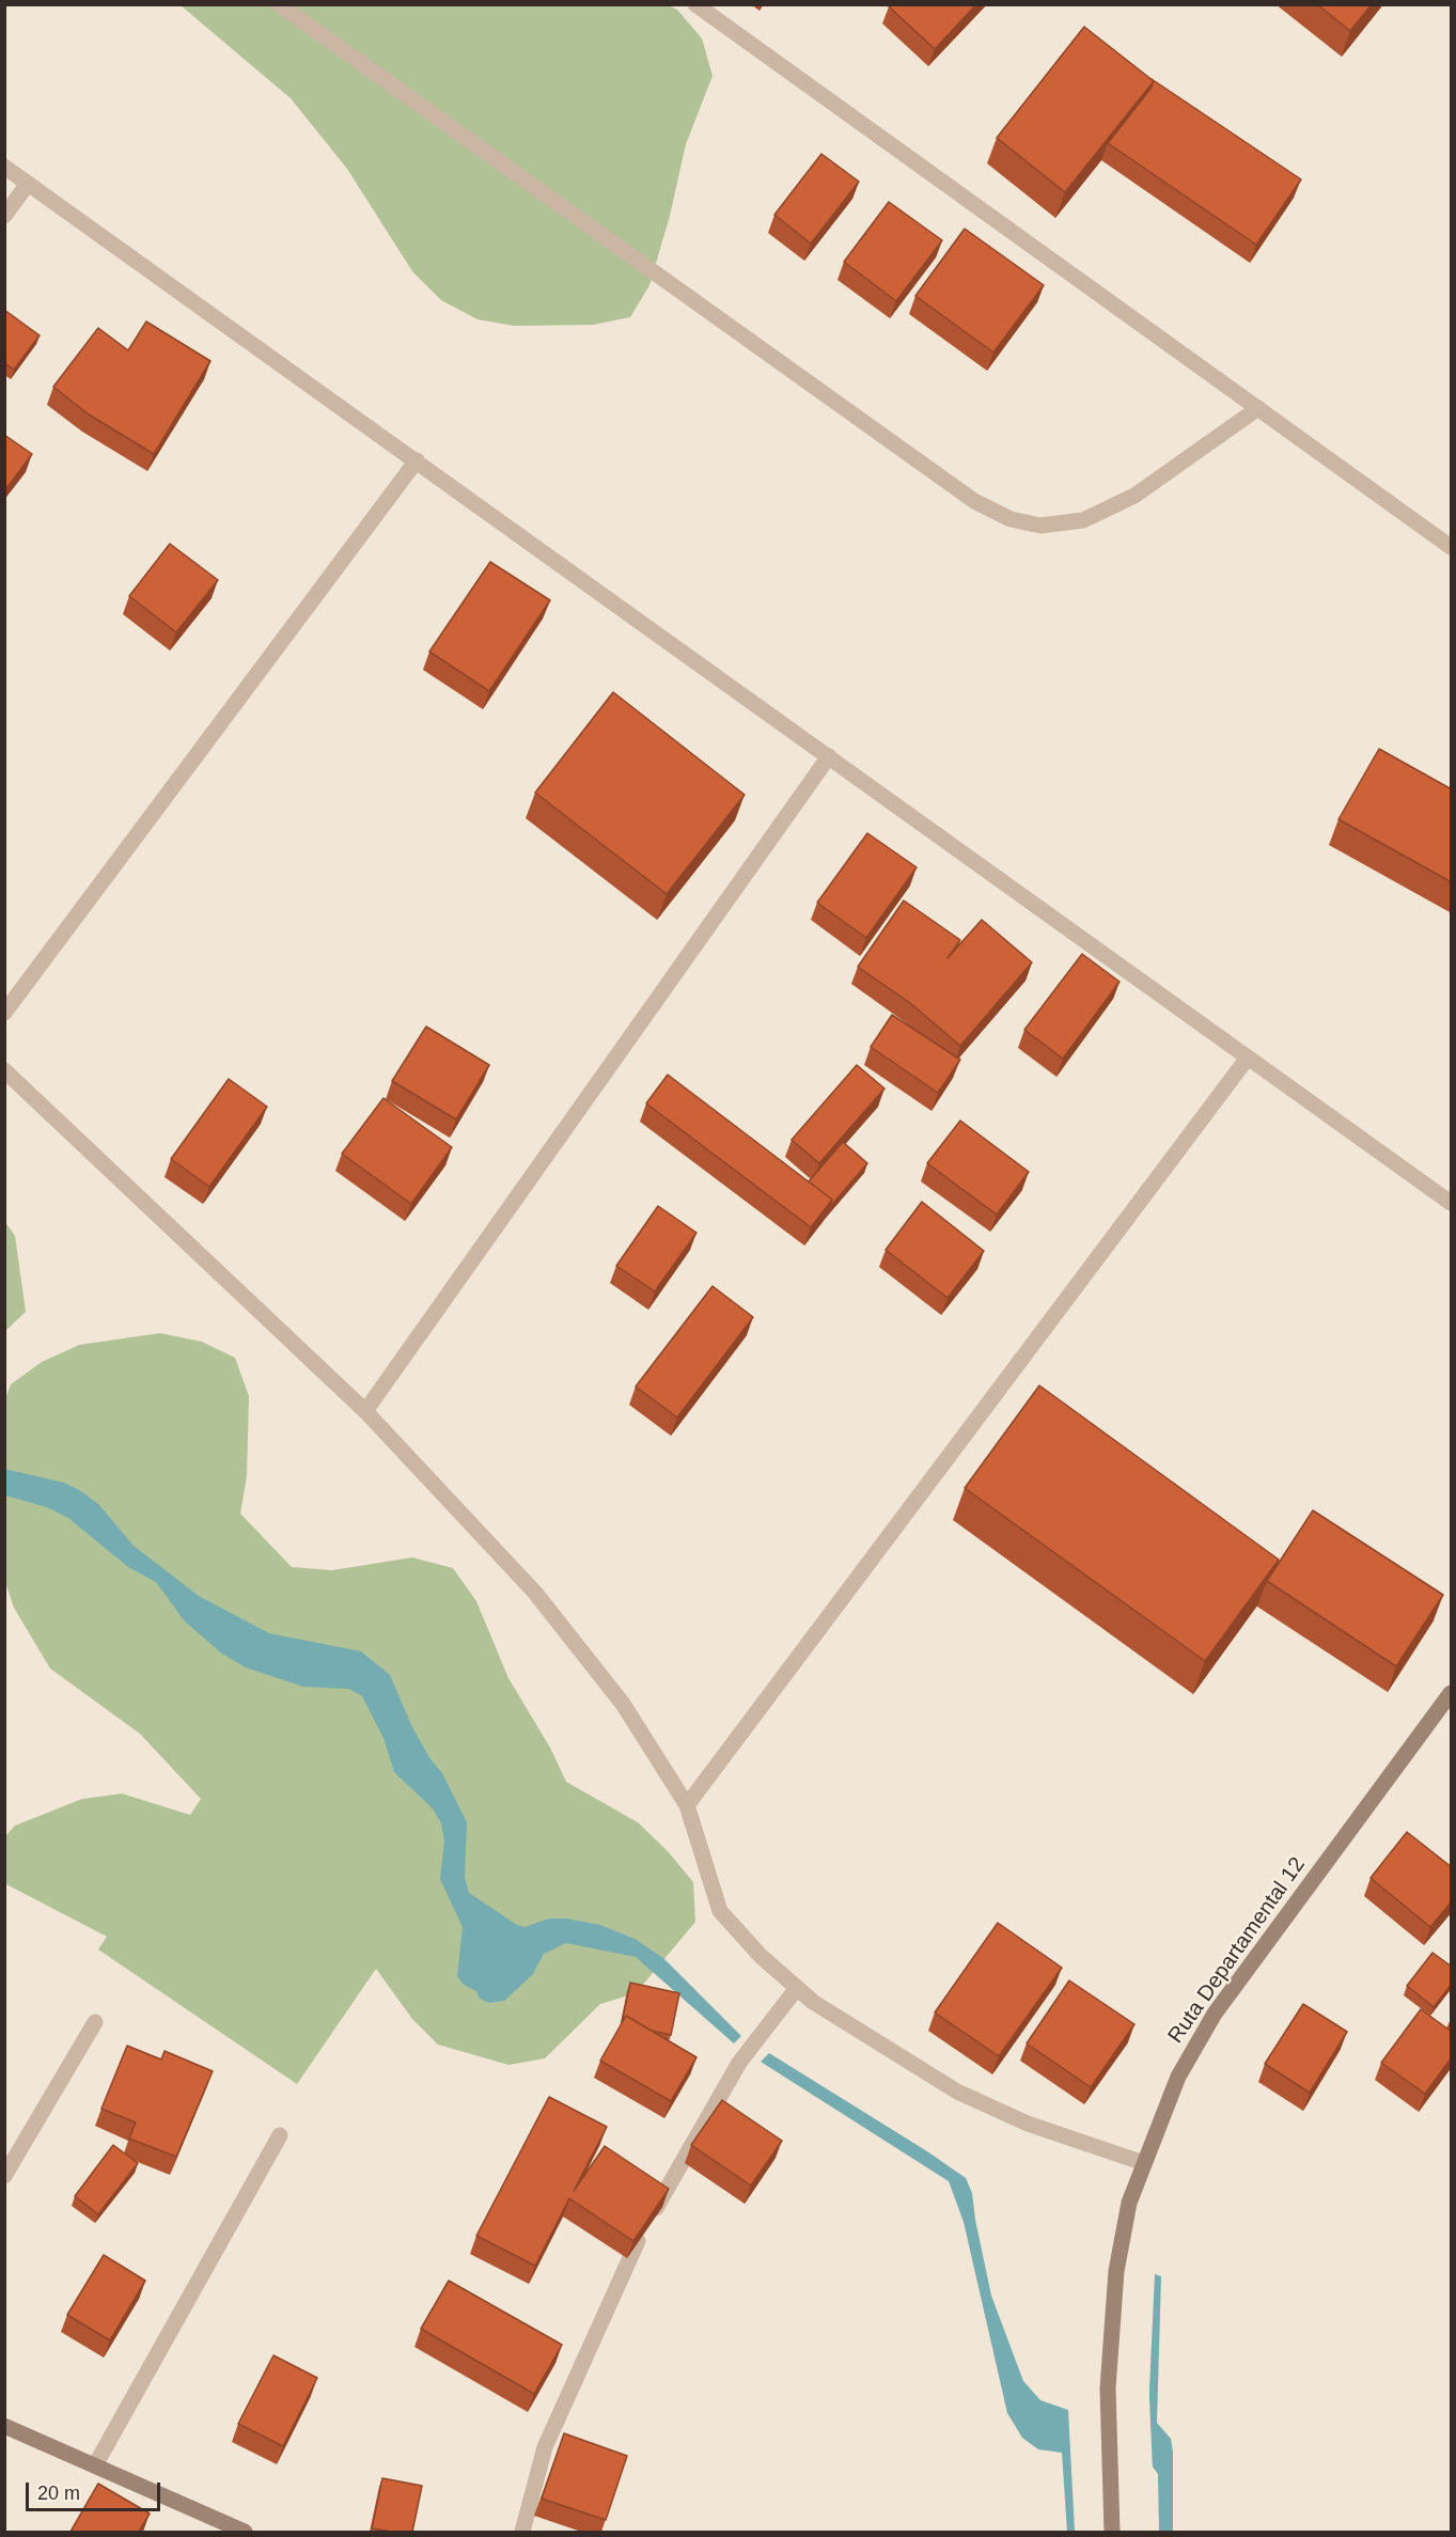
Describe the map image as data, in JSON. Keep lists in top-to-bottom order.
{
  "streets": {
    "main road": ["Ruta Departamental 12"]
  },
  "scale_bar": "20 m"
}
